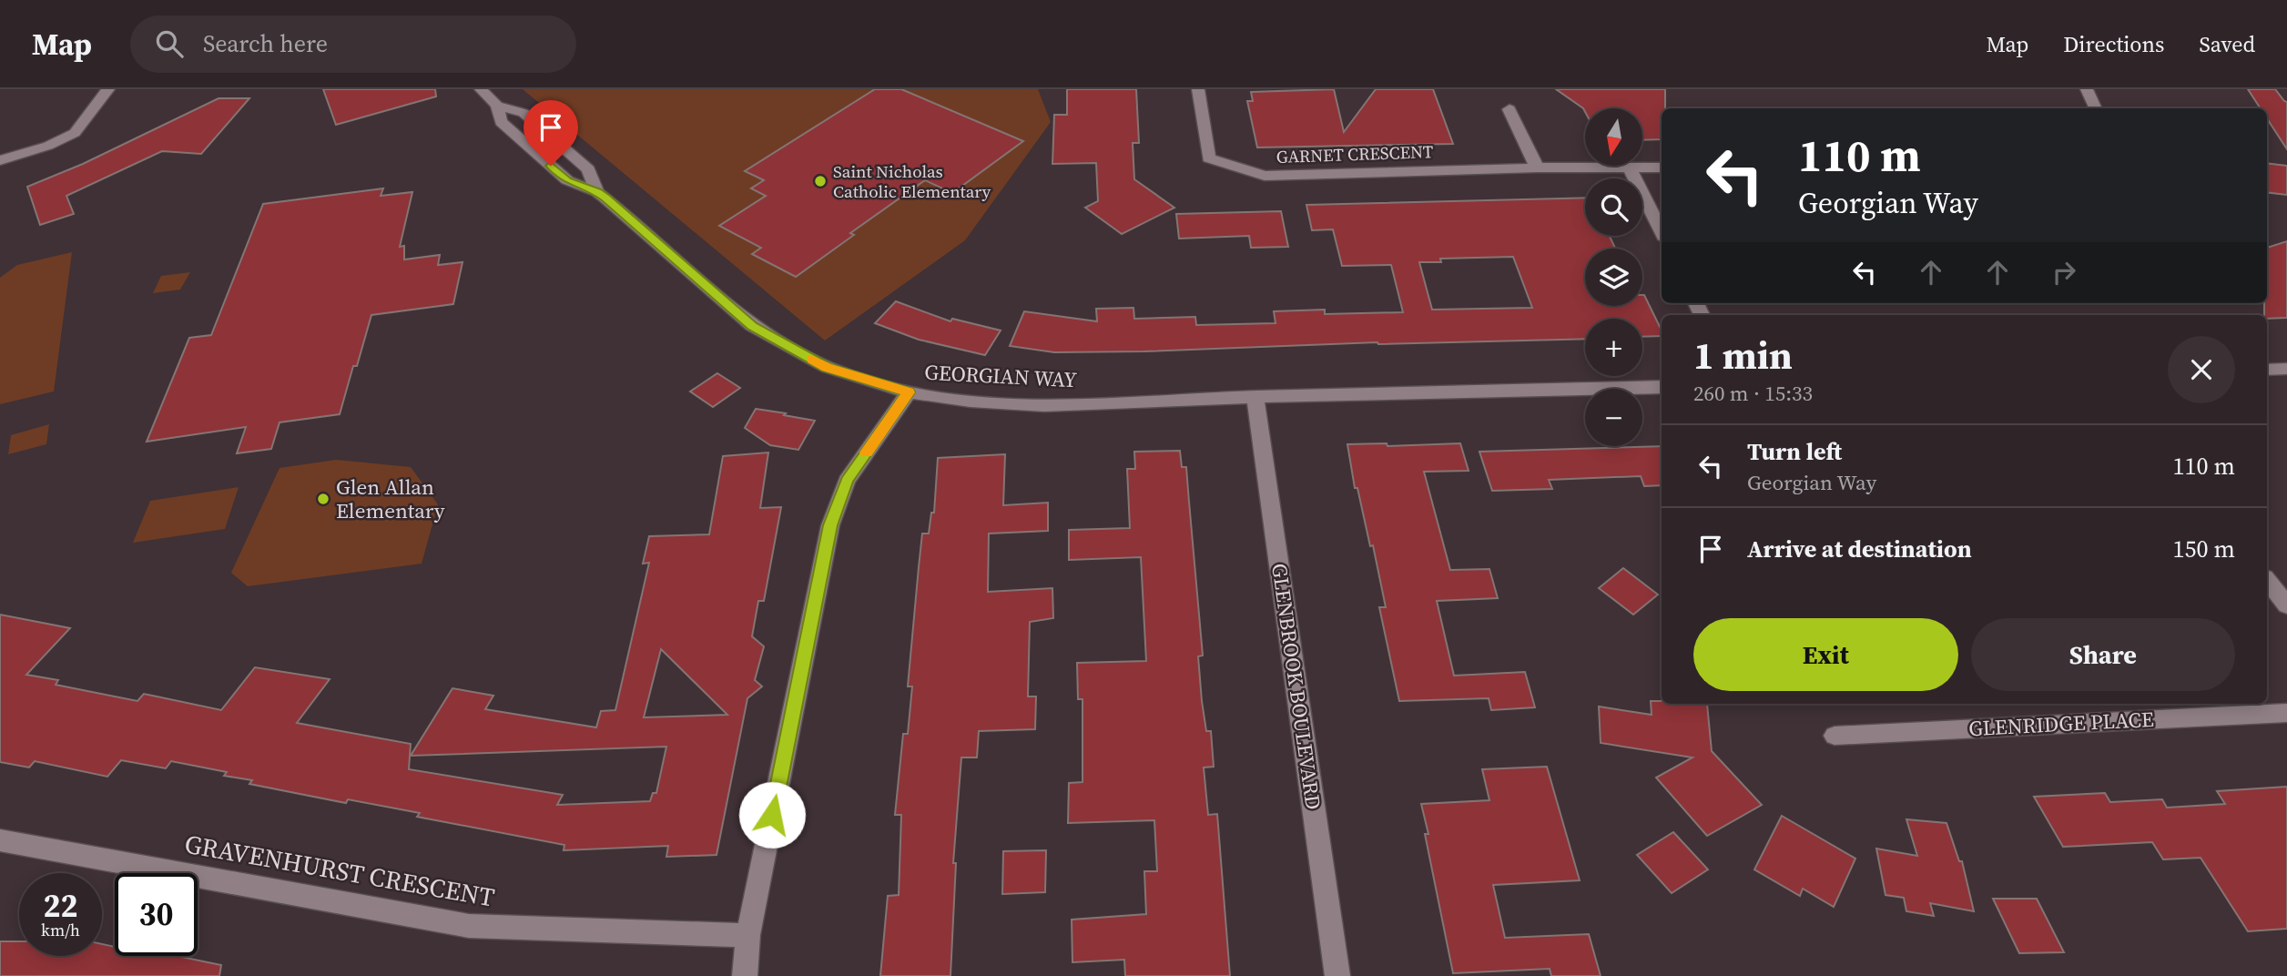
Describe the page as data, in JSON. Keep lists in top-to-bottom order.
{
  "streets": {
    "street": [
      "GARNET CRESCENT",
      "GEORGIAN WAY",
      "GLENBROOK BOULEVARD",
      "GLENRIDGE PLACE",
      "GRAVENHURST CRESCENT"
    ]
  },
  "crossings": [
    ["GEORGIAN WAY", "GLENBROOK BOULEVARD"]
  ],
  "places": ["Saint Nicholas Catholic Elementary", "Glen Allan Elementary"],
  "north": "bottom",
  "page": {
    "header": "Map",
    "search": "Search here",
    "nav": ["Map", "Directions", "Saved"],
    "map_buttons": ["+", "−"],
    "turn": ["110 m", "Georgian Way"],
    "heading": ["1 min", "260 m · 15:33"],
    "list": [
      {
        "name": "Turn left",
        "note": "Georgian Way",
        "value": "110 m"
      },
      {
        "name": "Arrive at destination",
        "value": "150 m"
      }
    ],
    "buttons": ["Exit", "Share"],
    "speed": "22 km/h",
    "limit": "30"
  }
}
